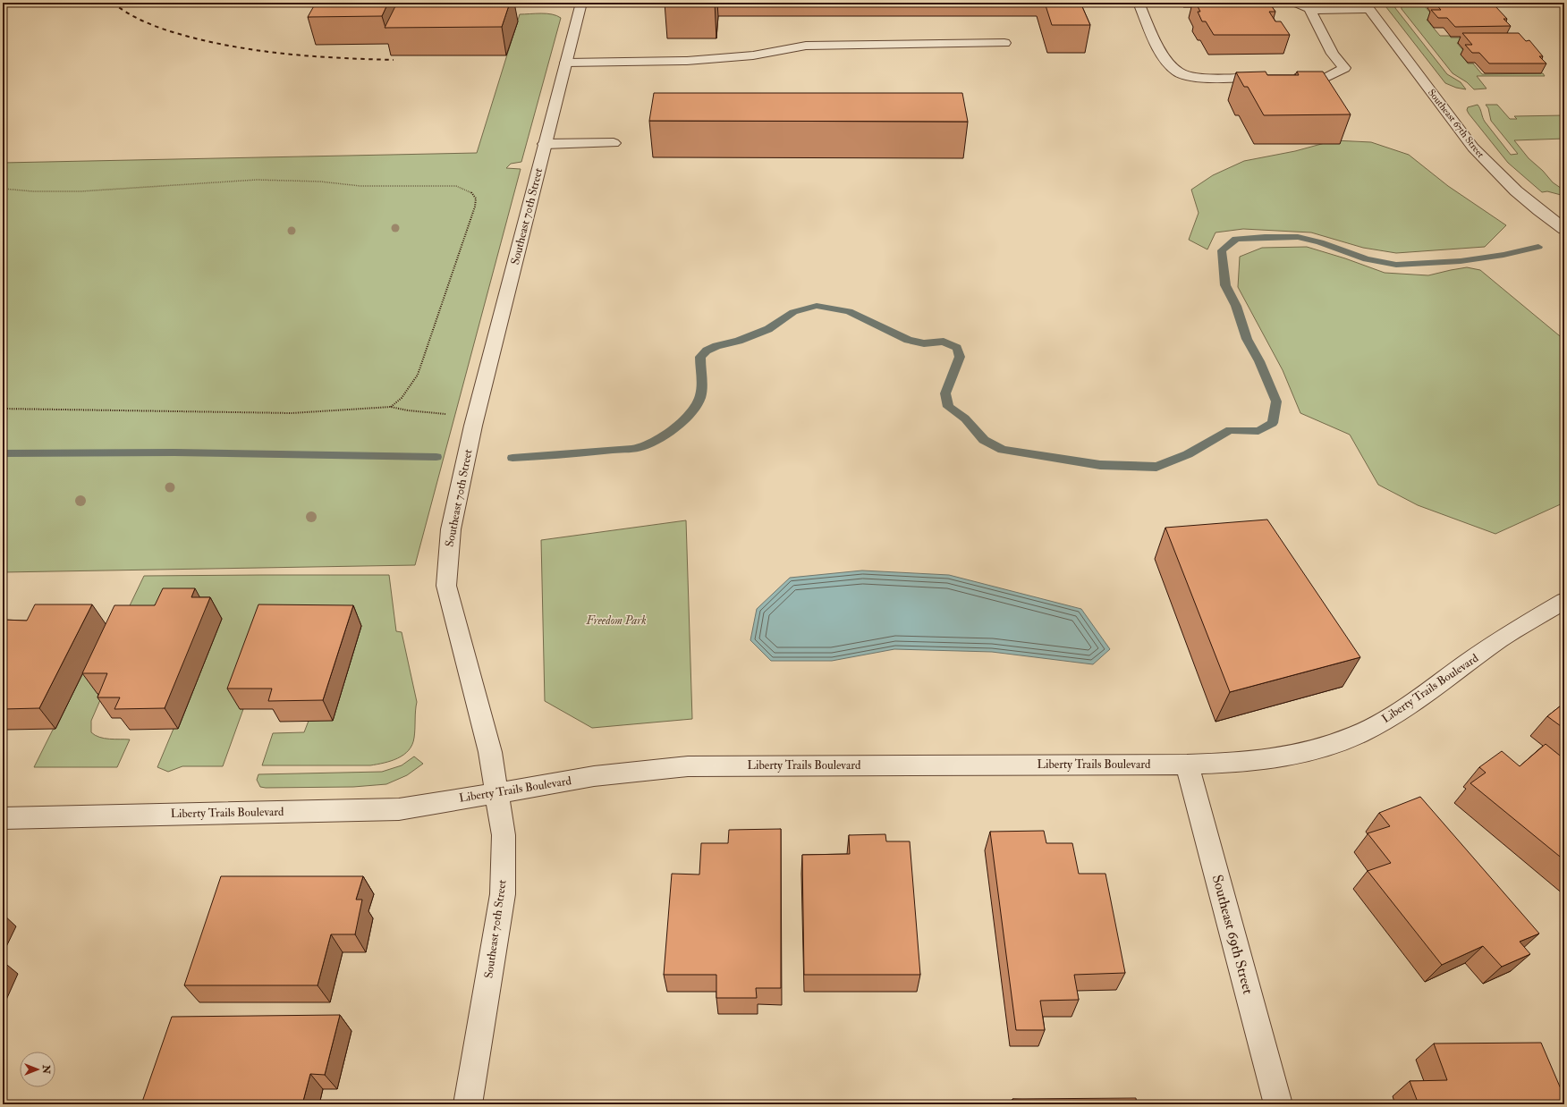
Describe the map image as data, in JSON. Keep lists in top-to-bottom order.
{
  "streets": {
    "street": [
      "Southeast 67th Street",
      "Southeast 70th Street",
      "Liberty Trails Boulevard",
      "Southeast 69th Street"
    ]
  },
  "crossings": [
    ["Southeast 70th Street", "Liberty Trails Boulevard"],
    ["Liberty Trails Boulevard", "Southeast 69th Street"]
  ],
  "parks": ["Freedom Park"],
  "north": "right"
}
